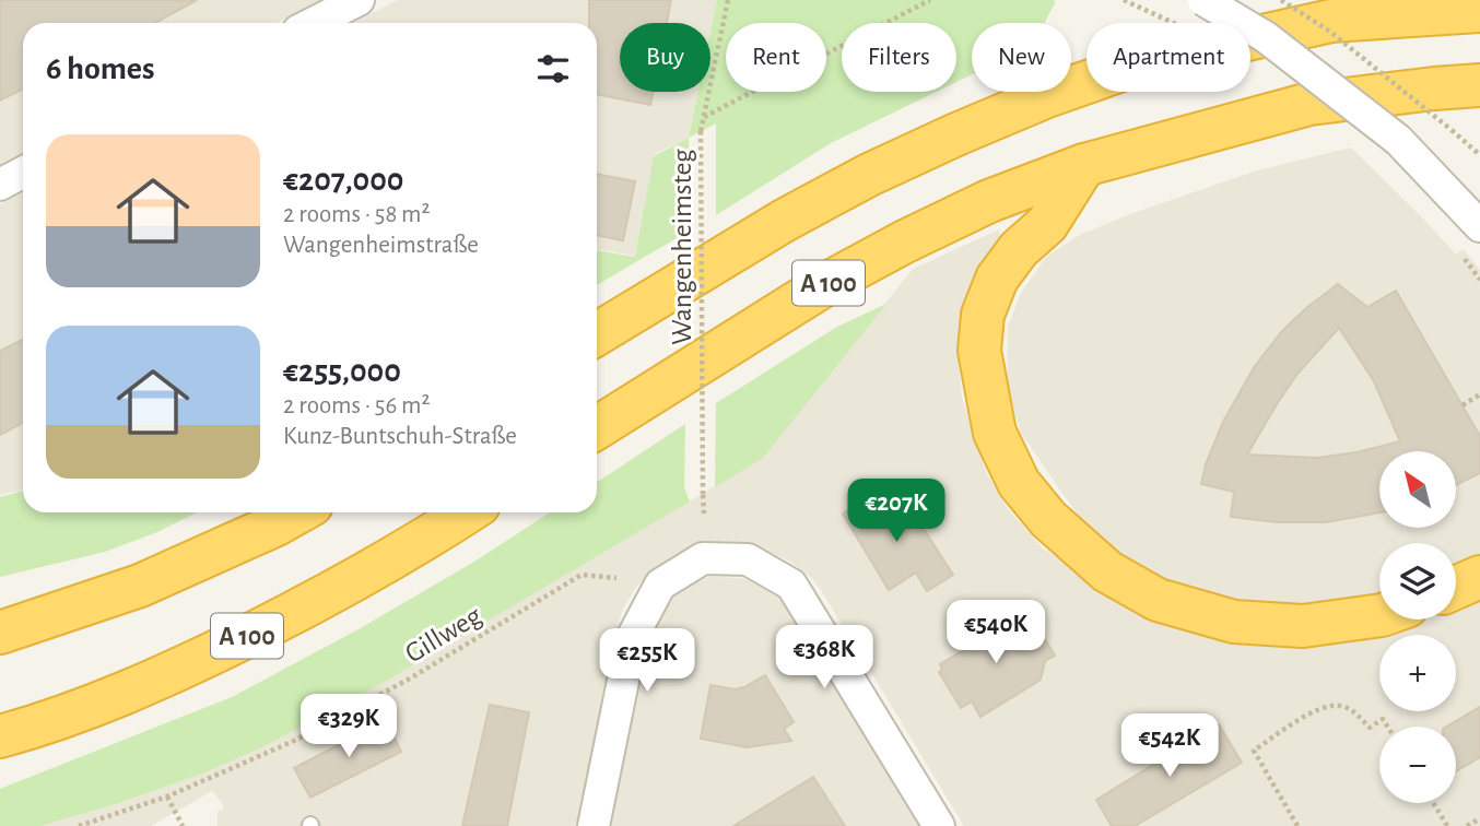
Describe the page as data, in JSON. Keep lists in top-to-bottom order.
{
  "streets": {
    "highway": ["A 100"],
    "path": ["Wangenheimsteg", "Gillweg"]
  },
  "north": "top left",
  "page": {
    "chip": [
      "Buy",
      "Rent",
      "Filters",
      "New",
      "Apartment"
    ],
    "heading": "6 homes",
    "list": [
      {
        "name": "€207,000",
        "note": "2 rooms · 58 m² · Wangenheimstraße"
      },
      {
        "name": "€255,000",
        "note": "2 rooms · 56 m² · Kunz-Buntschuh-Straße"
      }
    ],
    "map_buttons": ["+", "−"],
    "price": [
      "€207K",
      "€540K",
      "€368K",
      "€255K",
      "€329K",
      "€542K"
    ]
  }
}
